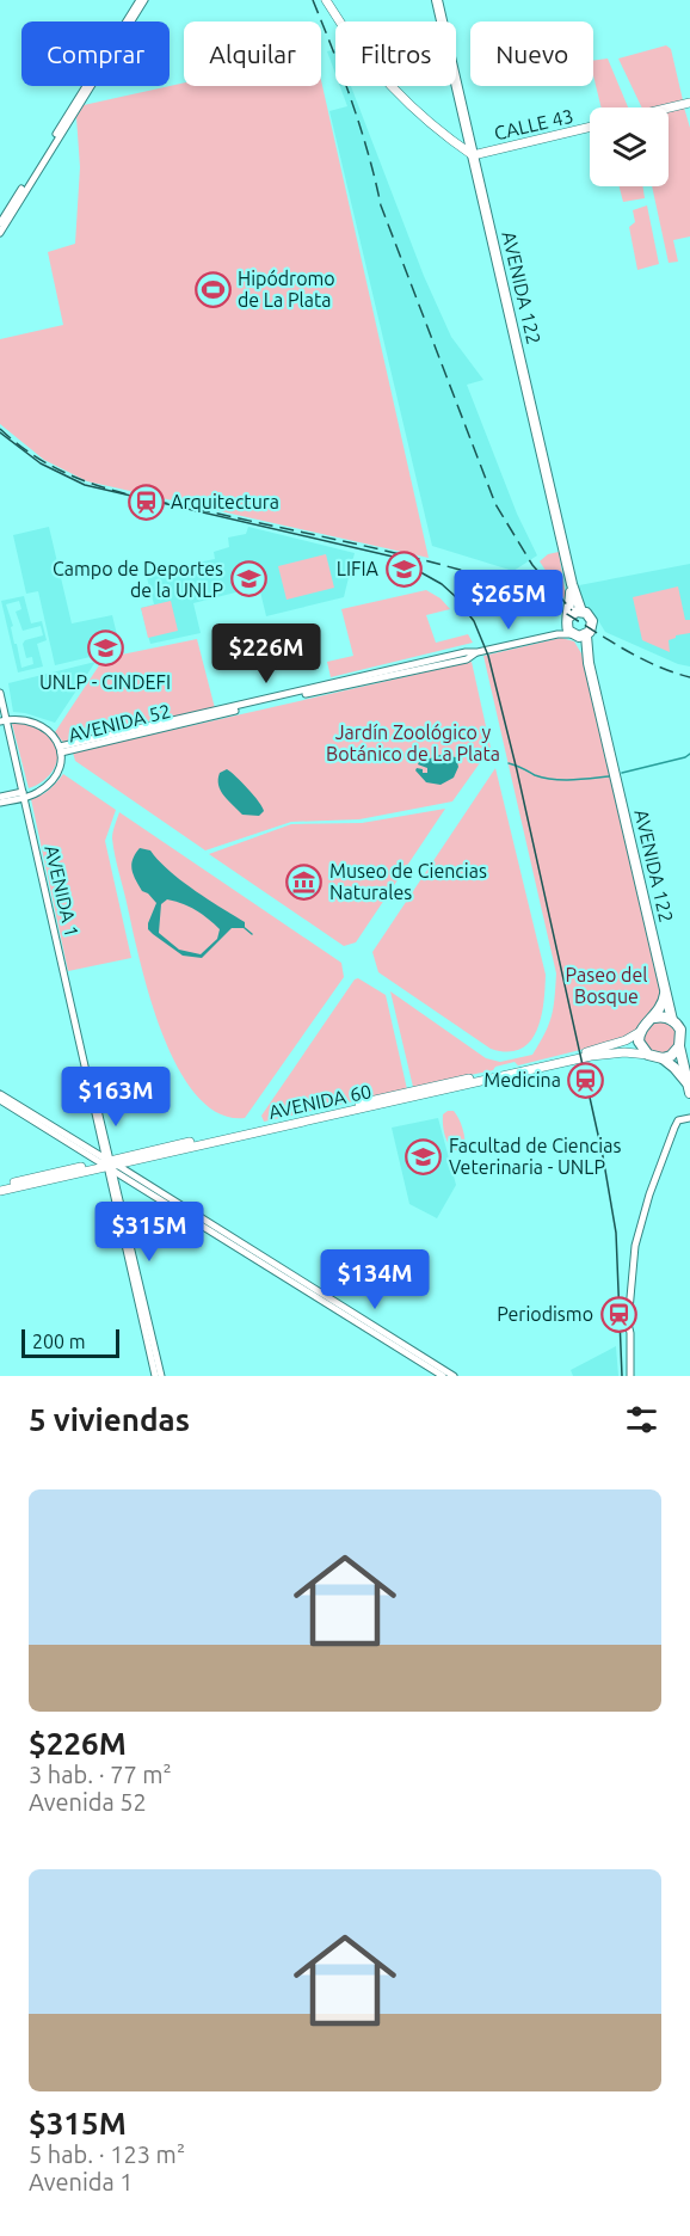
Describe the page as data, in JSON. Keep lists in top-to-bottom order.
{
  "streets": {
    "highway": ["AVENIDA 122"],
    "main road": [
      "CALLE 43",
      "AVENIDA 52",
      "AVENIDA 1",
      "AVENIDA 60"
    ]
  },
  "crossings": [
    ["CALLE 43", "AVENIDA 122"],
    ["AVENIDA 122", "AVENIDA 52"],
    ["AVENIDA 122", "AVENIDA 60"],
    ["AVENIDA 1", "AVENIDA 60"]
  ],
  "parks": ["Jardín Zoológico y Botánico de La Plata", "Paseo del Bosque"],
  "places": {
    "sports": ["Hipódromo de La Plata"],
    "station": ["Arquitectura", "Medicina", "Periodismo"],
    "school or university": [
      "LIFIA",
      "Campo de Deportes de la UNLP",
      "UNLP - CINDEFI",
      "Facultad de Ciencias Veterinaria - UNLP"
    ],
    "museum": ["Museo de Ciencias Naturales"]
  },
  "scale_bar": "200 m",
  "page": {
    "chip": [
      "Comprar",
      "Alquilar",
      "Filtros",
      "Nuevo"
    ],
    "price": [
      "$265M",
      "$226M",
      "$163M",
      "$315M",
      "$134M"
    ],
    "scale": "200 m",
    "heading": "5 viviendas",
    "list": [
      {
        "name": "$226M",
        "note": "3 hab. · 77 m² · Avenida 52"
      },
      {
        "name": "$315M",
        "note": "5 hab. · 123 m² · Avenida 1"
      }
    ]
  }
}
